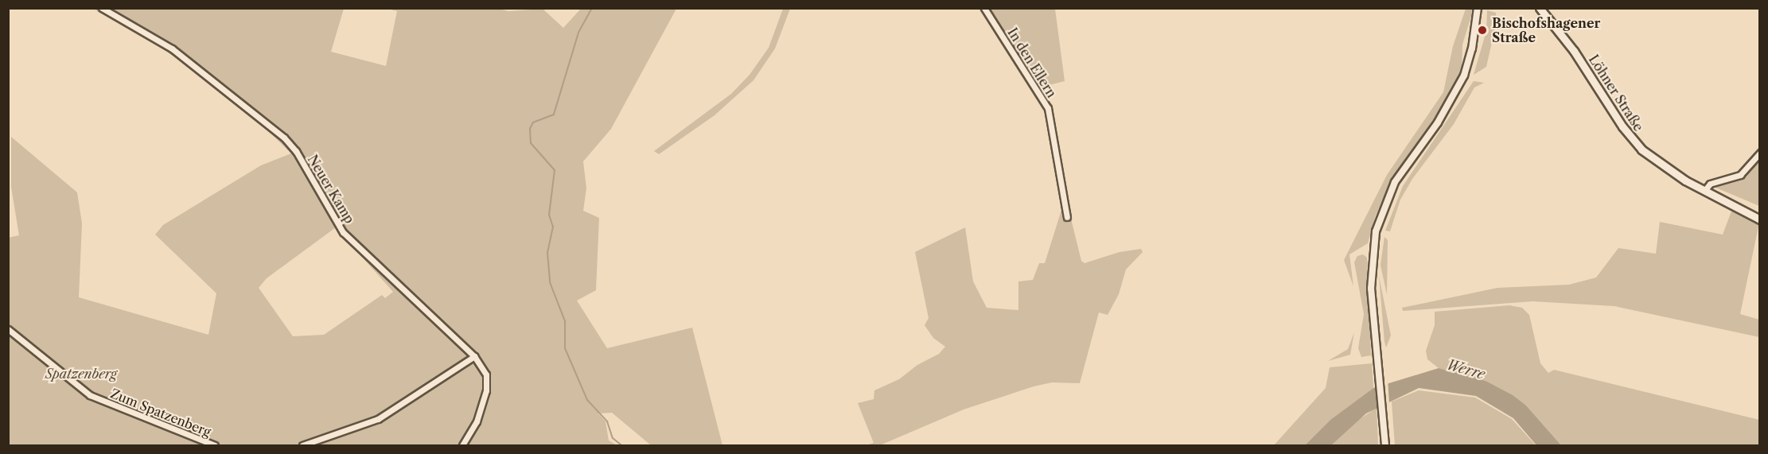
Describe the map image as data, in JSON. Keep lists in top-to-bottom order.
{
  "streets": {
    "main road": ["Löhner Straße"],
    "street": ["In den Ellern", "Neuer Kamp", "Zum Spatzenberg"]
  },
  "water": ["Werre"],
  "parks": ["Spatzenberg"],
  "places": ["Bischofshagener Straße"]
}
